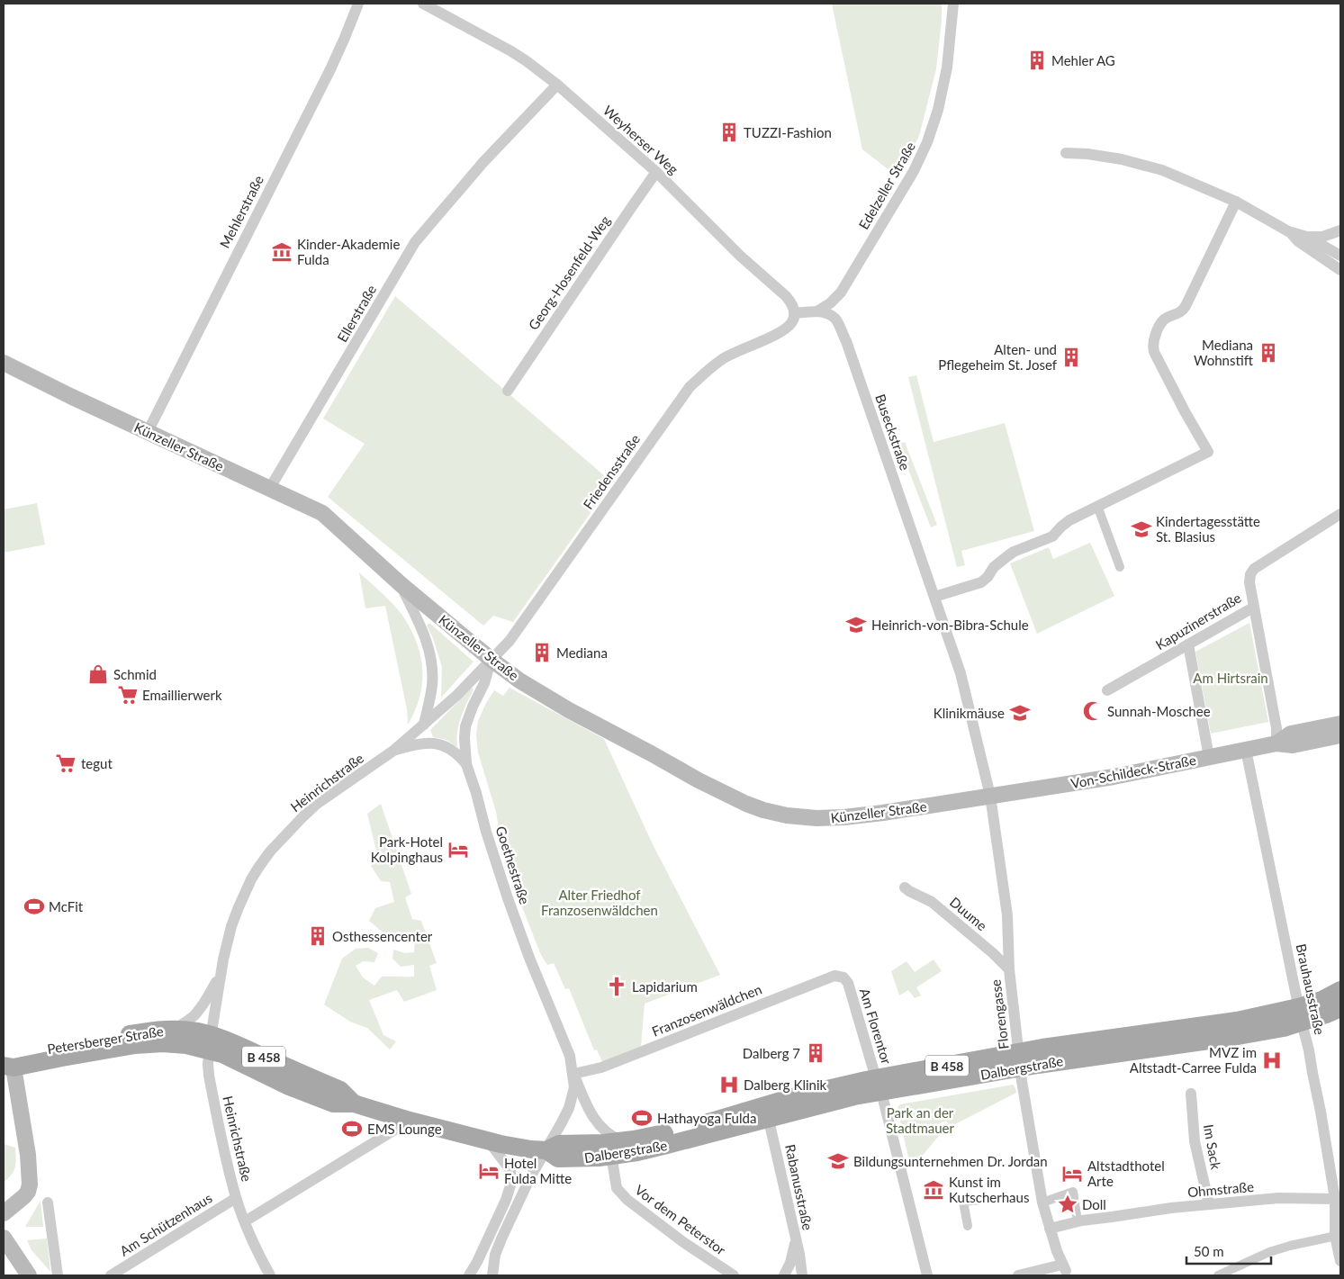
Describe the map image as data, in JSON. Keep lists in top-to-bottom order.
{
  "streets": {
    "main road": [
      "Künzeller Straße",
      "Von-Schildeck-Straße",
      "Petersberger Straße",
      "B 458",
      "Dalbergstraße"
    ],
    "street": [
      "Weyherser Weg",
      "Edelzeller Straße",
      "Mehlerstraße",
      "Georg-Hosenfeld-Weg",
      "Ellerstraße",
      "Buseckstraße",
      "Friedensstraße",
      "Kapuzinerstraße",
      "Heinrichstraße",
      "Goethestraße",
      "Duume",
      "Brauhausstraße",
      "Franzosenwäldchen",
      "Florengasse",
      "Am Florentor",
      "Im Sack",
      "Rabanusstraße",
      "Ohmstraße",
      "Vor dem Peterstor",
      "Am Schützenhaus"
    ]
  },
  "crossings": [
    ["Weyherser Weg", "Georg-Hosenfeld-Weg"],
    ["Weyherser Weg", "Ellerstraße"],
    ["Weyherser Weg", "Friedensstraße"],
    ["Edelzeller Straße", "Buseckstraße"],
    ["Mehlerstraße", "Künzeller Straße"],
    ["Ellerstraße", "Künzeller Straße"],
    ["Buseckstraße", "Künzeller Straße"],
    ["Buseckstraße", "Von-Schildeck-Straße"],
    ["Buseckstraße", "Florengasse"],
    ["Künzeller Straße", "Friedensstraße"],
    ["Künzeller Straße", "Von-Schildeck-Straße"],
    ["Künzeller Straße", "Heinrichstraße"],
    ["Künzeller Straße", "Goethestraße"],
    ["Künzeller Straße", "Florengasse"],
    ["Friedensstraße", "Heinrichstraße"],
    ["Friedensstraße", "Goethestraße"],
    ["Von-Schildeck-Straße", "Brauhausstraße"],
    ["Von-Schildeck-Straße", "Florengasse"],
    ["Heinrichstraße", "Goethestraße"],
    ["Heinrichstraße", "Petersberger Straße"],
    ["Heinrichstraße", "Am Schützenhaus"],
    ["Goethestraße", "Franzosenwäldchen"],
    ["Goethestraße", "Petersberger Straße"],
    ["Goethestraße", "Dalbergstraße"],
    ["Goethestraße", "Vor dem Peterstor"],
    ["Duume", "Florengasse"],
    ["Brauhausstraße", "B 458"],
    ["Brauhausstraße", "Dalbergstraße"],
    ["Brauhausstraße", "Ohmstraße"],
    ["Franzosenwäldchen", "Am Florentor"],
    ["Florengasse", "Dalbergstraße"],
    ["Am Florentor", "Dalbergstraße"],
    ["Petersberger Straße", "Dalbergstraße"],
    ["B 458", "Dalbergstraße"],
    ["Dalbergstraße", "Rabanusstraße"],
    ["Dalbergstraße", "Vor dem Peterstor"],
    ["Im Sack", "Ohmstraße"]
  ],
  "parks": ["Am Hirtsrain", "Alter Friedhof Franzosenwäldchen", "Park an der Stadtmauer"],
  "places": {
    "building": [
      "Mehler AG",
      "TUZZI-Fashion",
      "Mediana Wohnstift",
      "Alten- und Pflegeheim St. Josef",
      "Mediana",
      "Osthessencenter",
      "Dalberg 7"
    ],
    "museum": ["Kinder-Akademie Fulda", "Kunst im Kutscherhaus"],
    "school or university": [
      "Kindertagesstätte St. Blasius",
      "Heinrich-von-Bibra-Schule",
      "Klinikmäuse",
      "Bildungsunternehmen Dr. Jordan"
    ],
    "shop": ["Schmid"],
    "supermarket": ["Emaillierwerk", "tegut"],
    "mosque": ["Sunnah-Moschee"],
    "hotel": ["Park-Hotel Kolpinghaus", "Hotel Fulda Mitte", "Altstadthotel Arte"],
    "sports": ["McFit", "Hathayoga Fulda", "EMS Lounge"],
    "church": ["Lapidarium"],
    "hospital": ["MVZ im Altstadt-Carree Fulda", "Dalberg Klinik"],
    "place": ["Doll"]
  },
  "scale_bar": "50 m"
}
